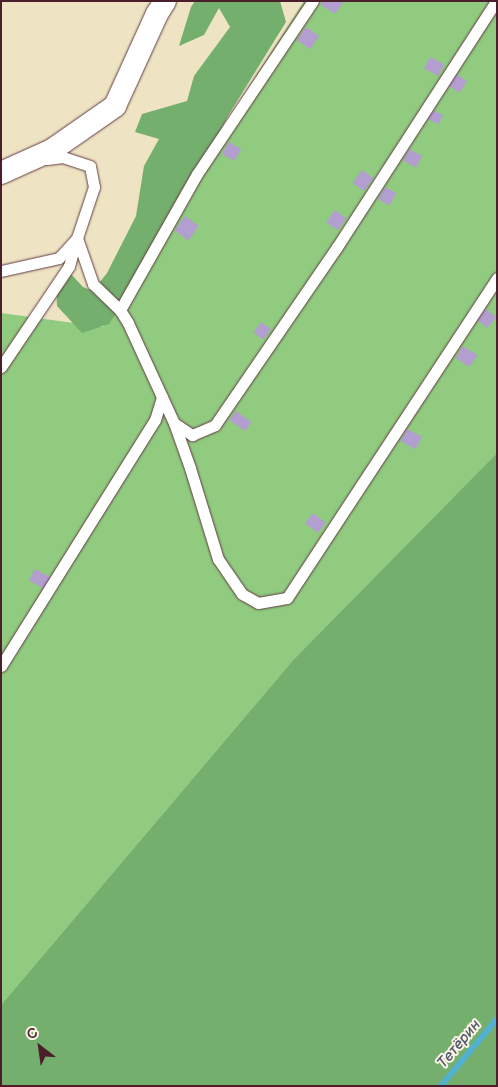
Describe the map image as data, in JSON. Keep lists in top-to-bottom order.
{
  "water": ["Тетёрин"],
  "north": "top left"
}
